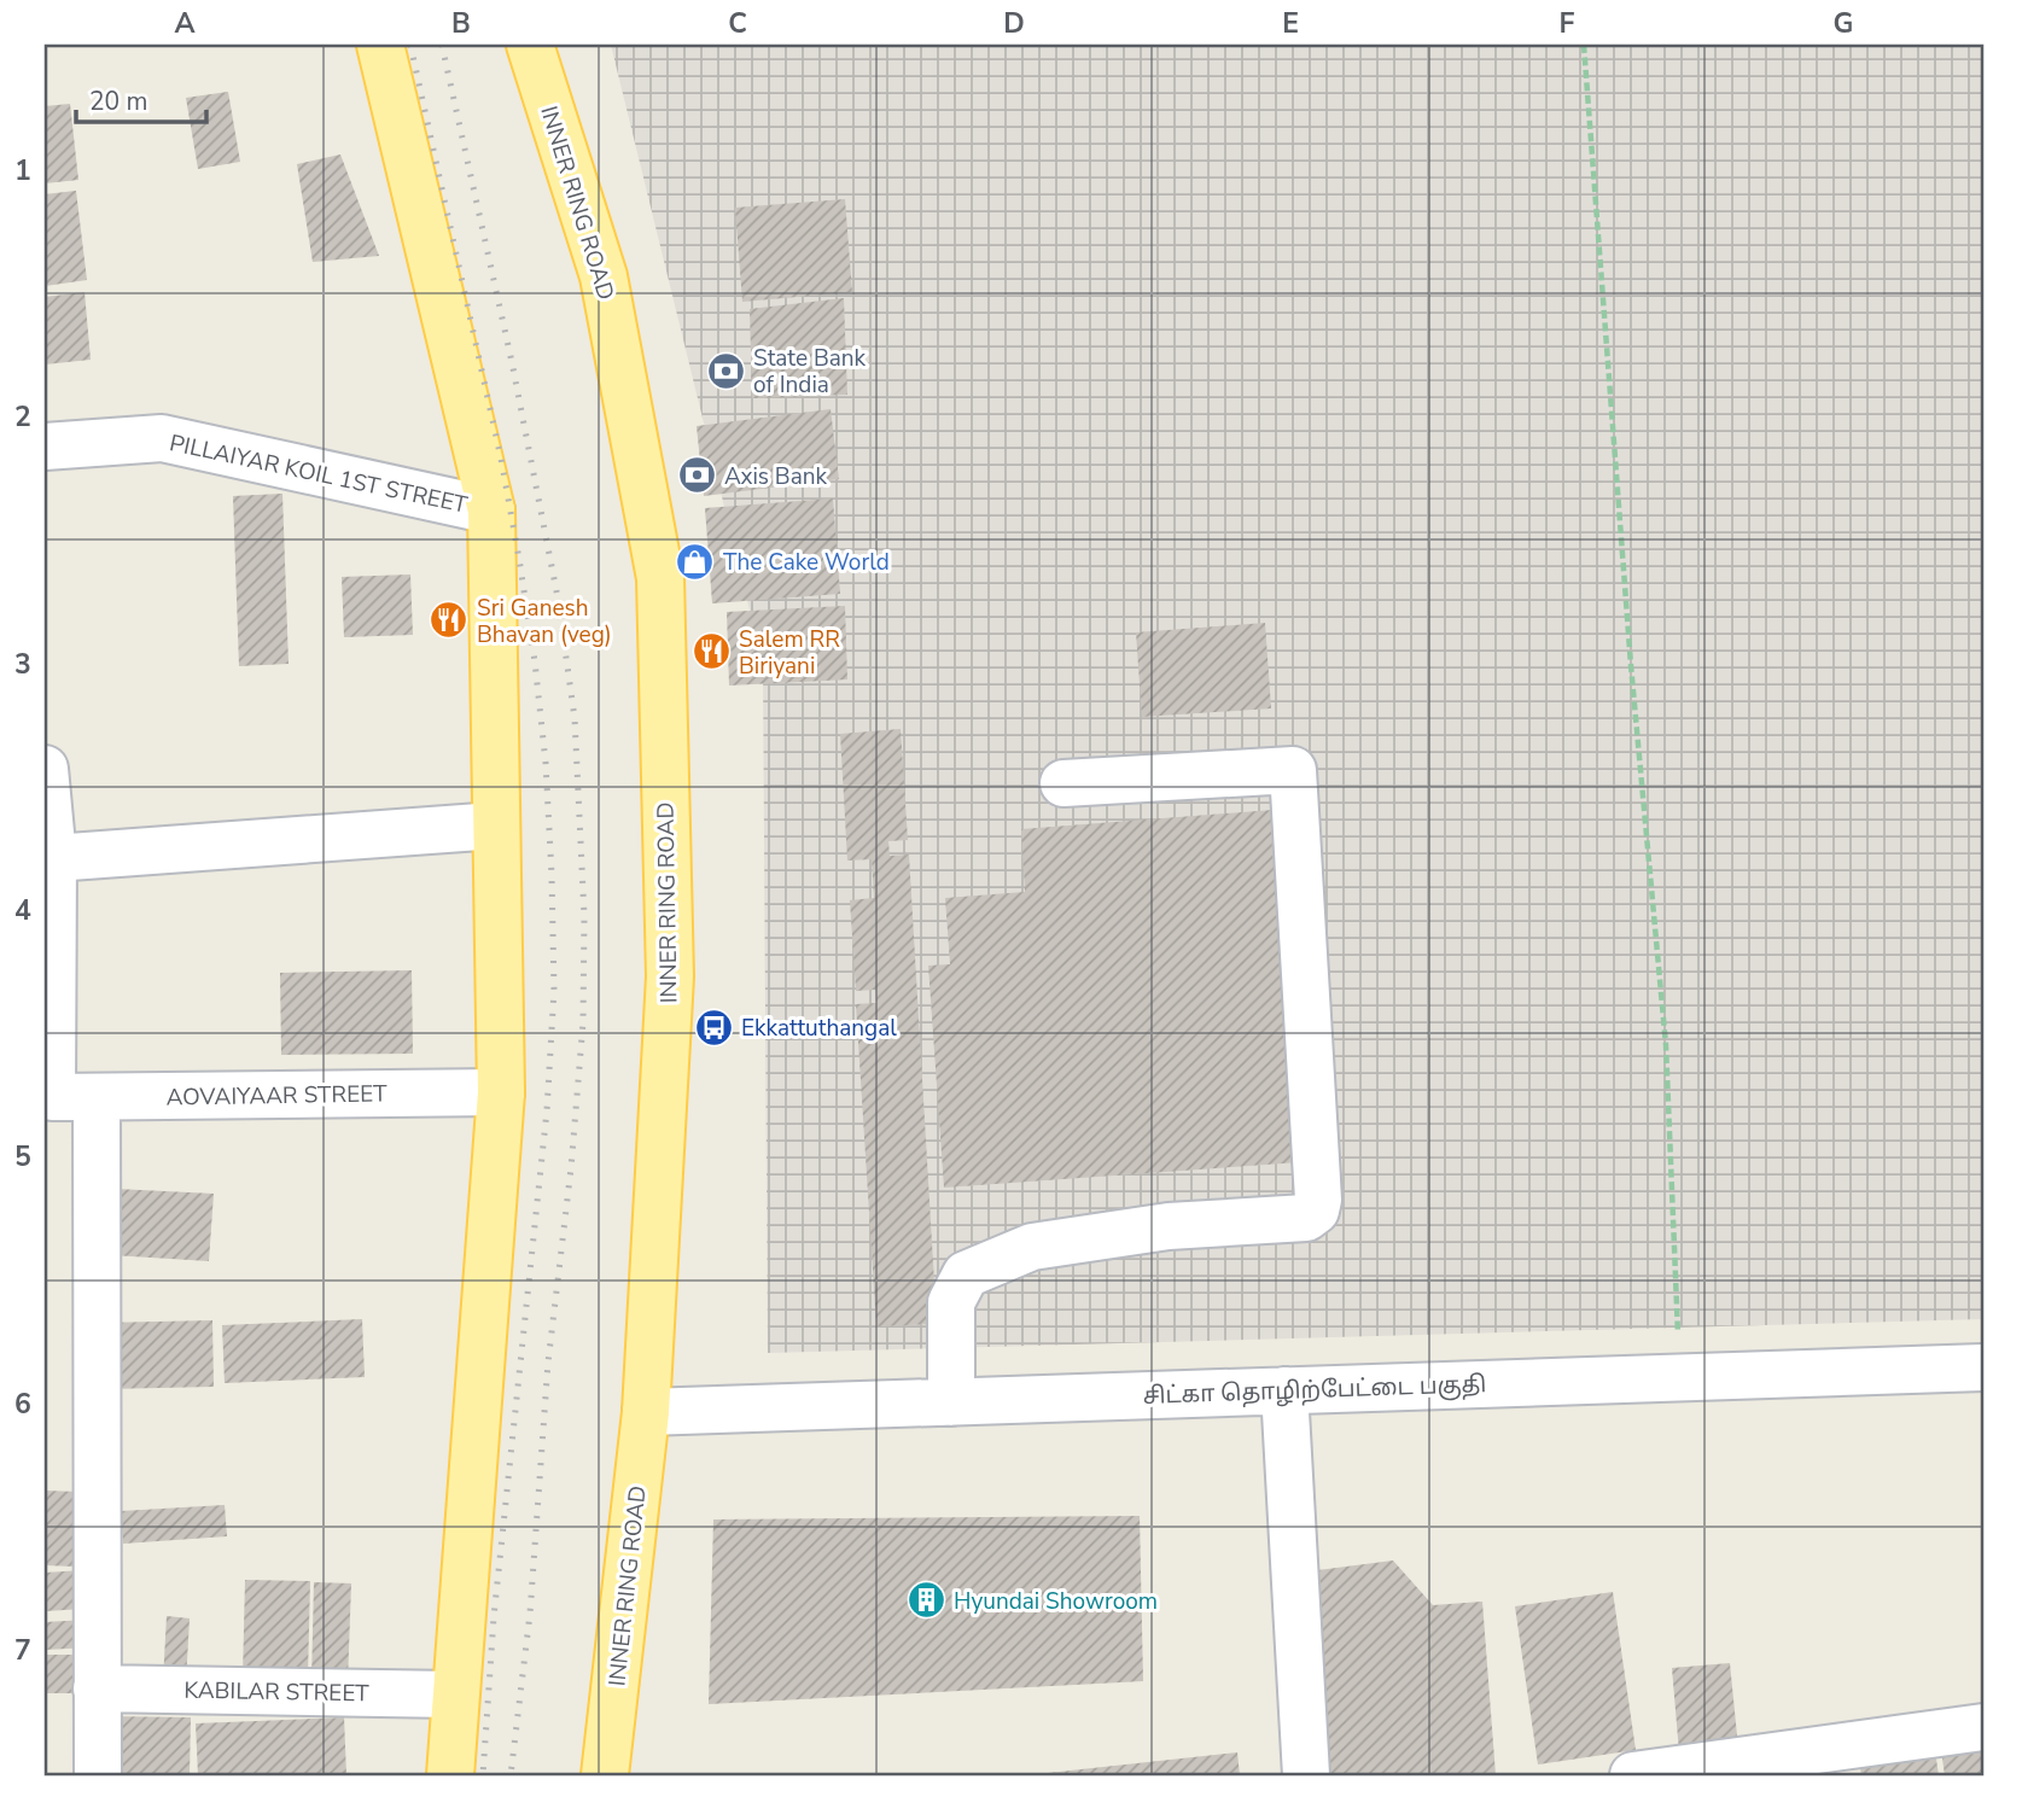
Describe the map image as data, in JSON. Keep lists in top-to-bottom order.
{
  "streets": {
    "main road": ["INNER RING ROAD"],
    "street": [
      "PILLAIYAR KOIL 1ST STREET",
      "AOVAIYAAR STREET",
      "சிட்கா தொழிற்பேட்டை பகுதி",
      "KABILAR STREET"
    ]
  },
  "crossings": [
    ["INNER RING ROAD", "சிட்கா தொழிற்பேட்டை பகுதி"]
  ],
  "places": {
    "bank": ["State Bank of India", "Axis Bank"],
    "shop": ["The Cake World"],
    "restaurant": ["Sri Ganesh Bhavan (veg)", "Salem RR Biriyani"],
    "bus stop": ["Ekkattuthangal"],
    "building": ["Hyundai Showroom"]
  },
  "scale_bar": "20 m",
  "grid": {
    "columns": [
      "A",
      "B",
      "C",
      "D",
      "E",
      "F",
      "G"
    ],
    "rows": [
      "1",
      "2",
      "3",
      "4",
      "5",
      "6",
      "7"
    ]
  }
}
